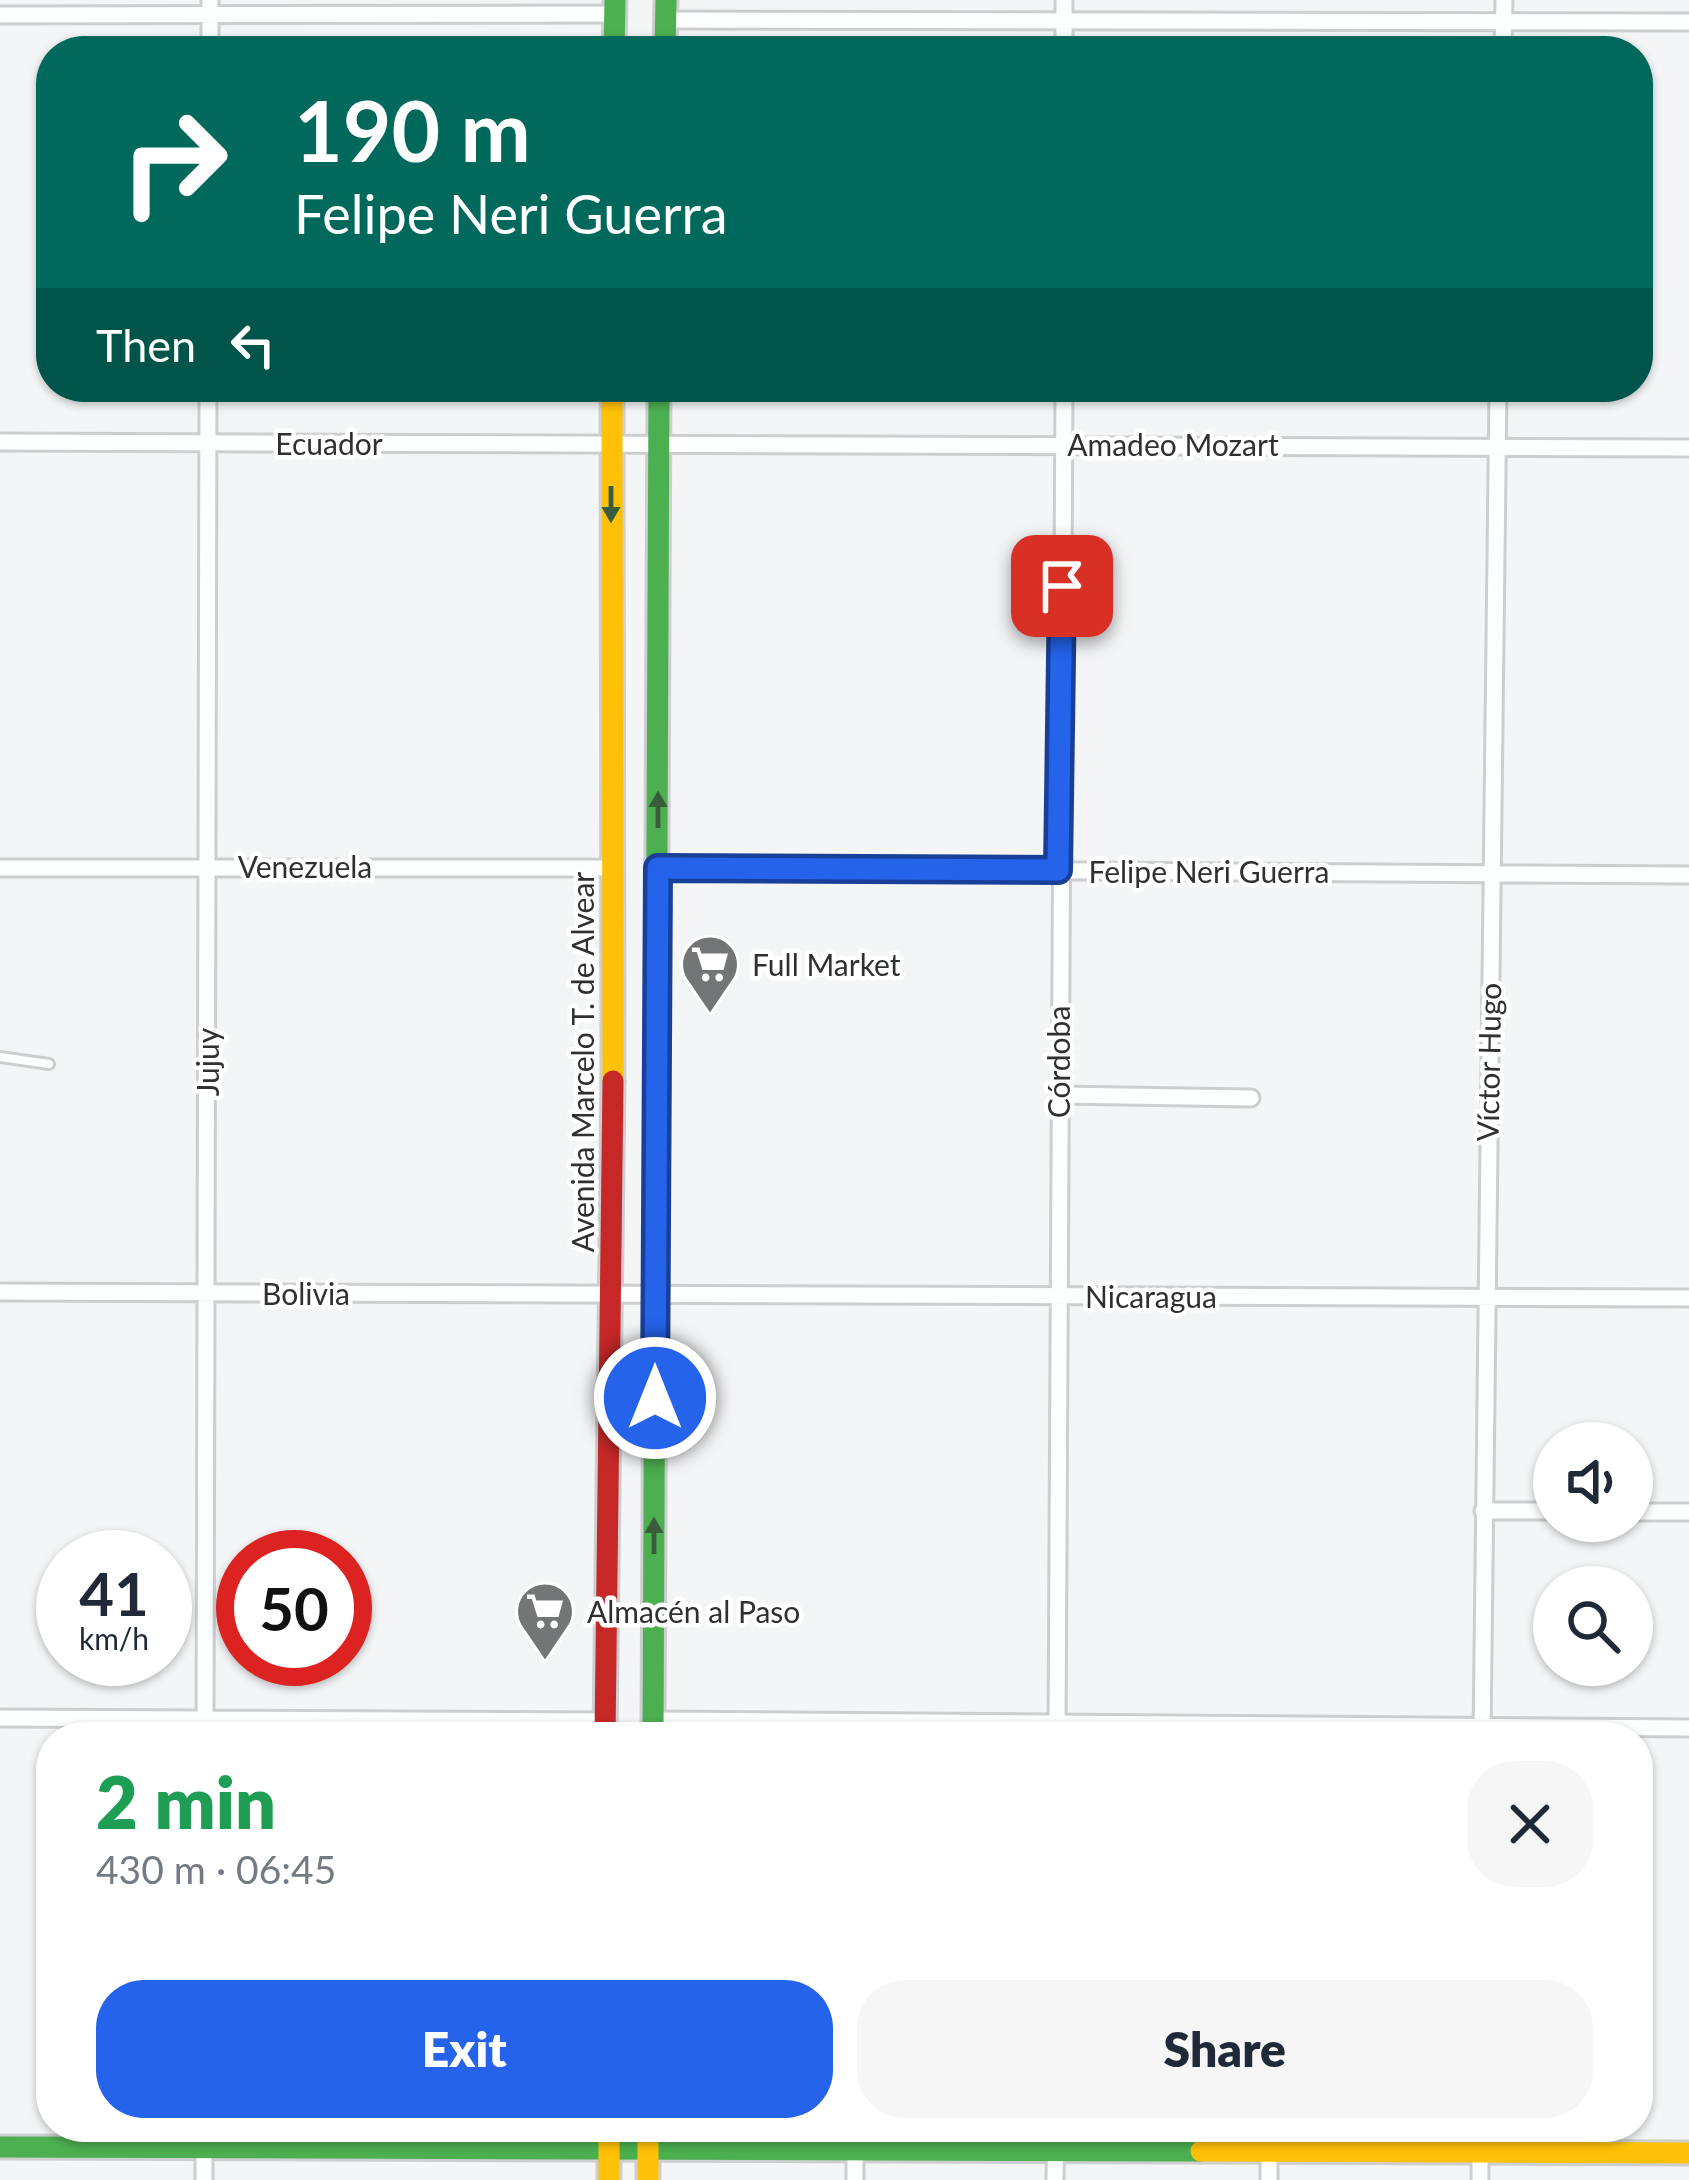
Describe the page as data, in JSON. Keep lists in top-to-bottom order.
{
  "streets": {
    "main road": ["Avenida Marcelo T. de Alvear"],
    "street": [
      "Ecuador",
      "Amadeo Mozart",
      "Venezuela",
      "Felipe Neri Guerra",
      "Jujuy",
      "Córdoba",
      "Víctor Hugo",
      "Bolivia",
      "Nicaragua"
    ]
  },
  "crossings": [
    ["Ecuador", "Amadeo Mozart"],
    ["Ecuador", "Jujuy"],
    ["Ecuador", "Avenida Marcelo T. de Alvear"],
    ["Amadeo Mozart", "Córdoba"],
    ["Amadeo Mozart", "Víctor Hugo"],
    ["Venezuela", "Jujuy"],
    ["Venezuela", "Avenida Marcelo T. de Alvear"],
    ["Felipe Neri Guerra", "Córdoba"],
    ["Felipe Neri Guerra", "Víctor Hugo"],
    ["Jujuy", "Bolivia"],
    ["Avenida Marcelo T. de Alvear", "Bolivia"],
    ["Avenida Marcelo T. de Alvear", "Nicaragua"],
    ["Córdoba", "Nicaragua"],
    ["Víctor Hugo", "Nicaragua"],
    ["Bolivia", "Nicaragua"]
  ],
  "places": {
    "supermarket": ["Full Market", "Almacén al Paso"]
  },
  "page": {
    "turn": ["190 m", "Felipe Neri Guerra"],
    "then": "Then",
    "speed": "41 km/h",
    "limit": "50",
    "heading": ["2 min", "430 m · 06:45"],
    "buttons": ["Exit", "Share"]
  }
}
